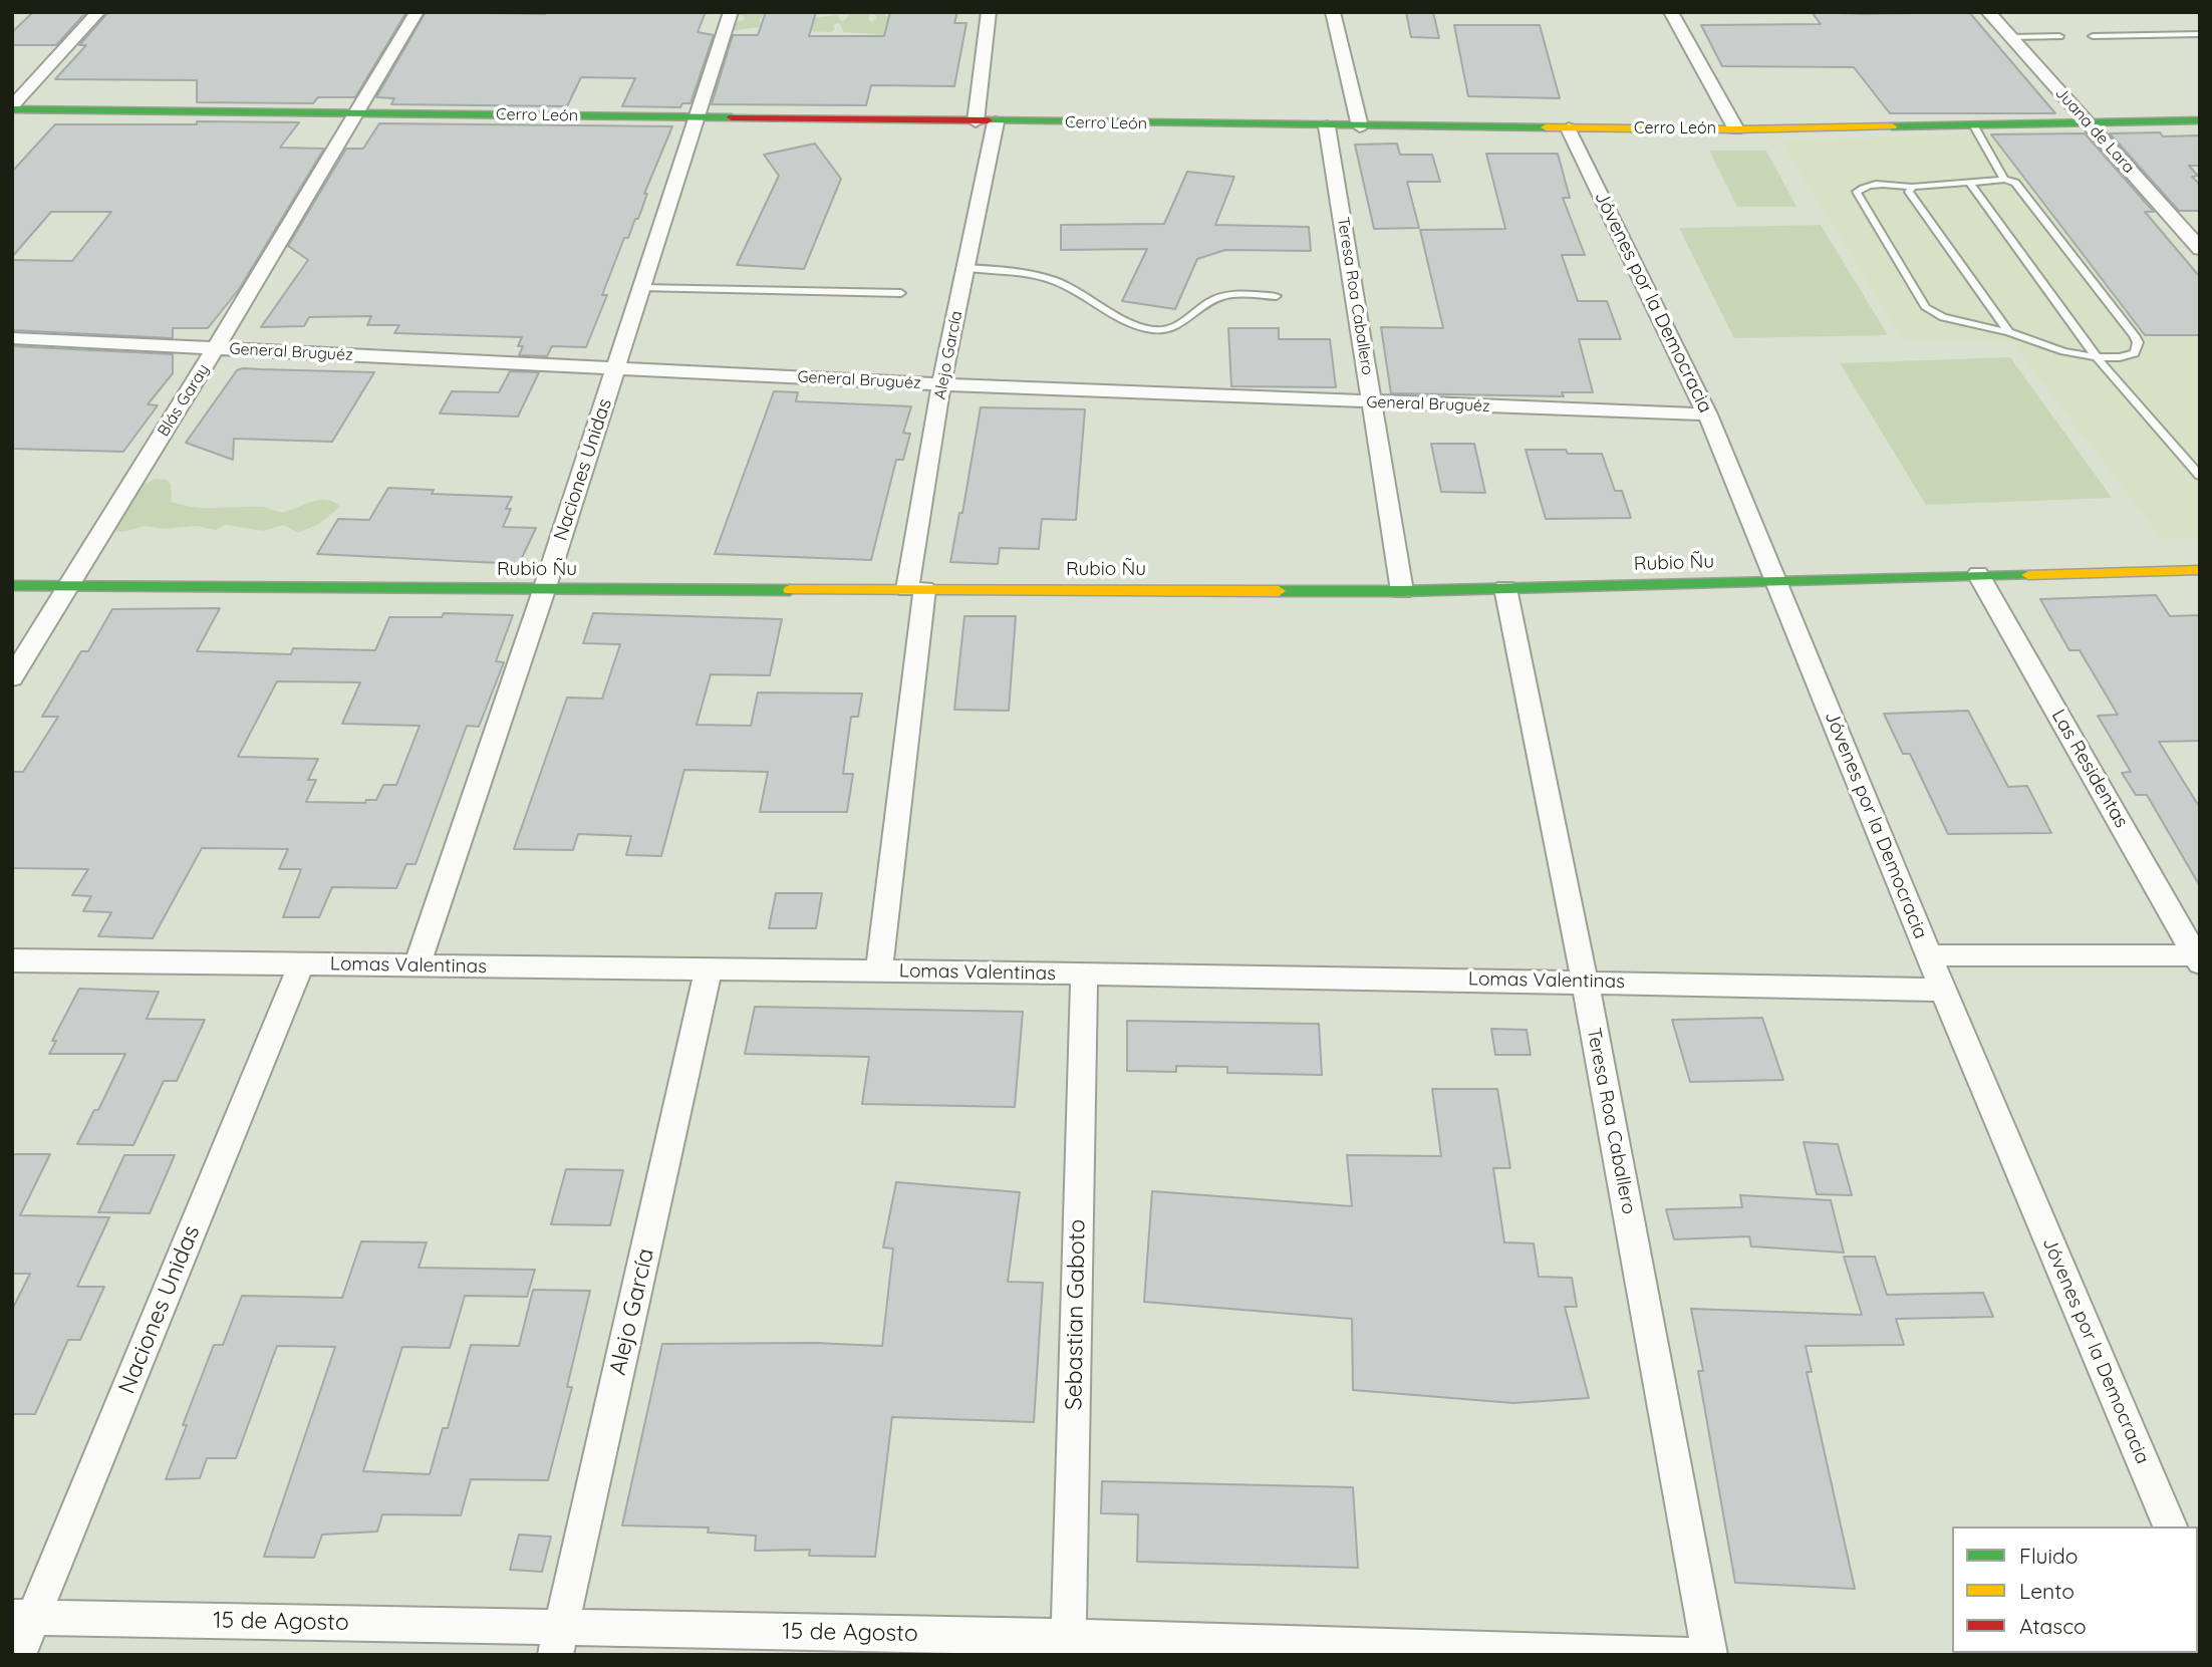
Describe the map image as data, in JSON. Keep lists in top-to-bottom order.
{
  "streets": {
    "street": [
      "Cerro León",
      "Juana de Lara",
      "Teresa Roa Caballero",
      "Jóvenes por la Democracia",
      "General Bruguéz",
      "Alejo García",
      "Blás Garay",
      "Naciones Unidas",
      "Rubio Ñu",
      "Las Residentas",
      "Lomas Valentinas",
      "Sebastian Gaboto",
      "15 de Agosto"
    ]
  },
  "crossings": [
    ["Cerro León", "Juana de Lara"],
    ["Cerro León", "Teresa Roa Caballero"],
    ["Cerro León", "Jóvenes por la Democracia"],
    ["Cerro León", "Alejo García"],
    ["Cerro León", "Blás Garay"],
    ["Cerro León", "Naciones Unidas"],
    ["Teresa Roa Caballero", "General Bruguéz"],
    ["Teresa Roa Caballero", "Rubio Ñu"],
    ["Teresa Roa Caballero", "Lomas Valentinas"],
    ["Jóvenes por la Democracia", "General Bruguéz"],
    ["Jóvenes por la Democracia", "Rubio Ñu"],
    ["Jóvenes por la Democracia", "Lomas Valentinas"],
    ["General Bruguéz", "Alejo García"],
    ["General Bruguéz", "Blás Garay"],
    ["General Bruguéz", "Naciones Unidas"],
    ["Alejo García", "Rubio Ñu"],
    ["Alejo García", "Lomas Valentinas"],
    ["Alejo García", "15 de Agosto"],
    ["Blás Garay", "Rubio Ñu"],
    ["Naciones Unidas", "Rubio Ñu"],
    ["Naciones Unidas", "Lomas Valentinas"],
    ["Naciones Unidas", "15 de Agosto"],
    ["Rubio Ñu", "Las Residentas"],
    ["Lomas Valentinas", "Sebastian Gaboto"],
    ["Sebastian Gaboto", "15 de Agosto"]
  ],
  "legend": ["Fluido", "Lento", "Atasco"]
}
